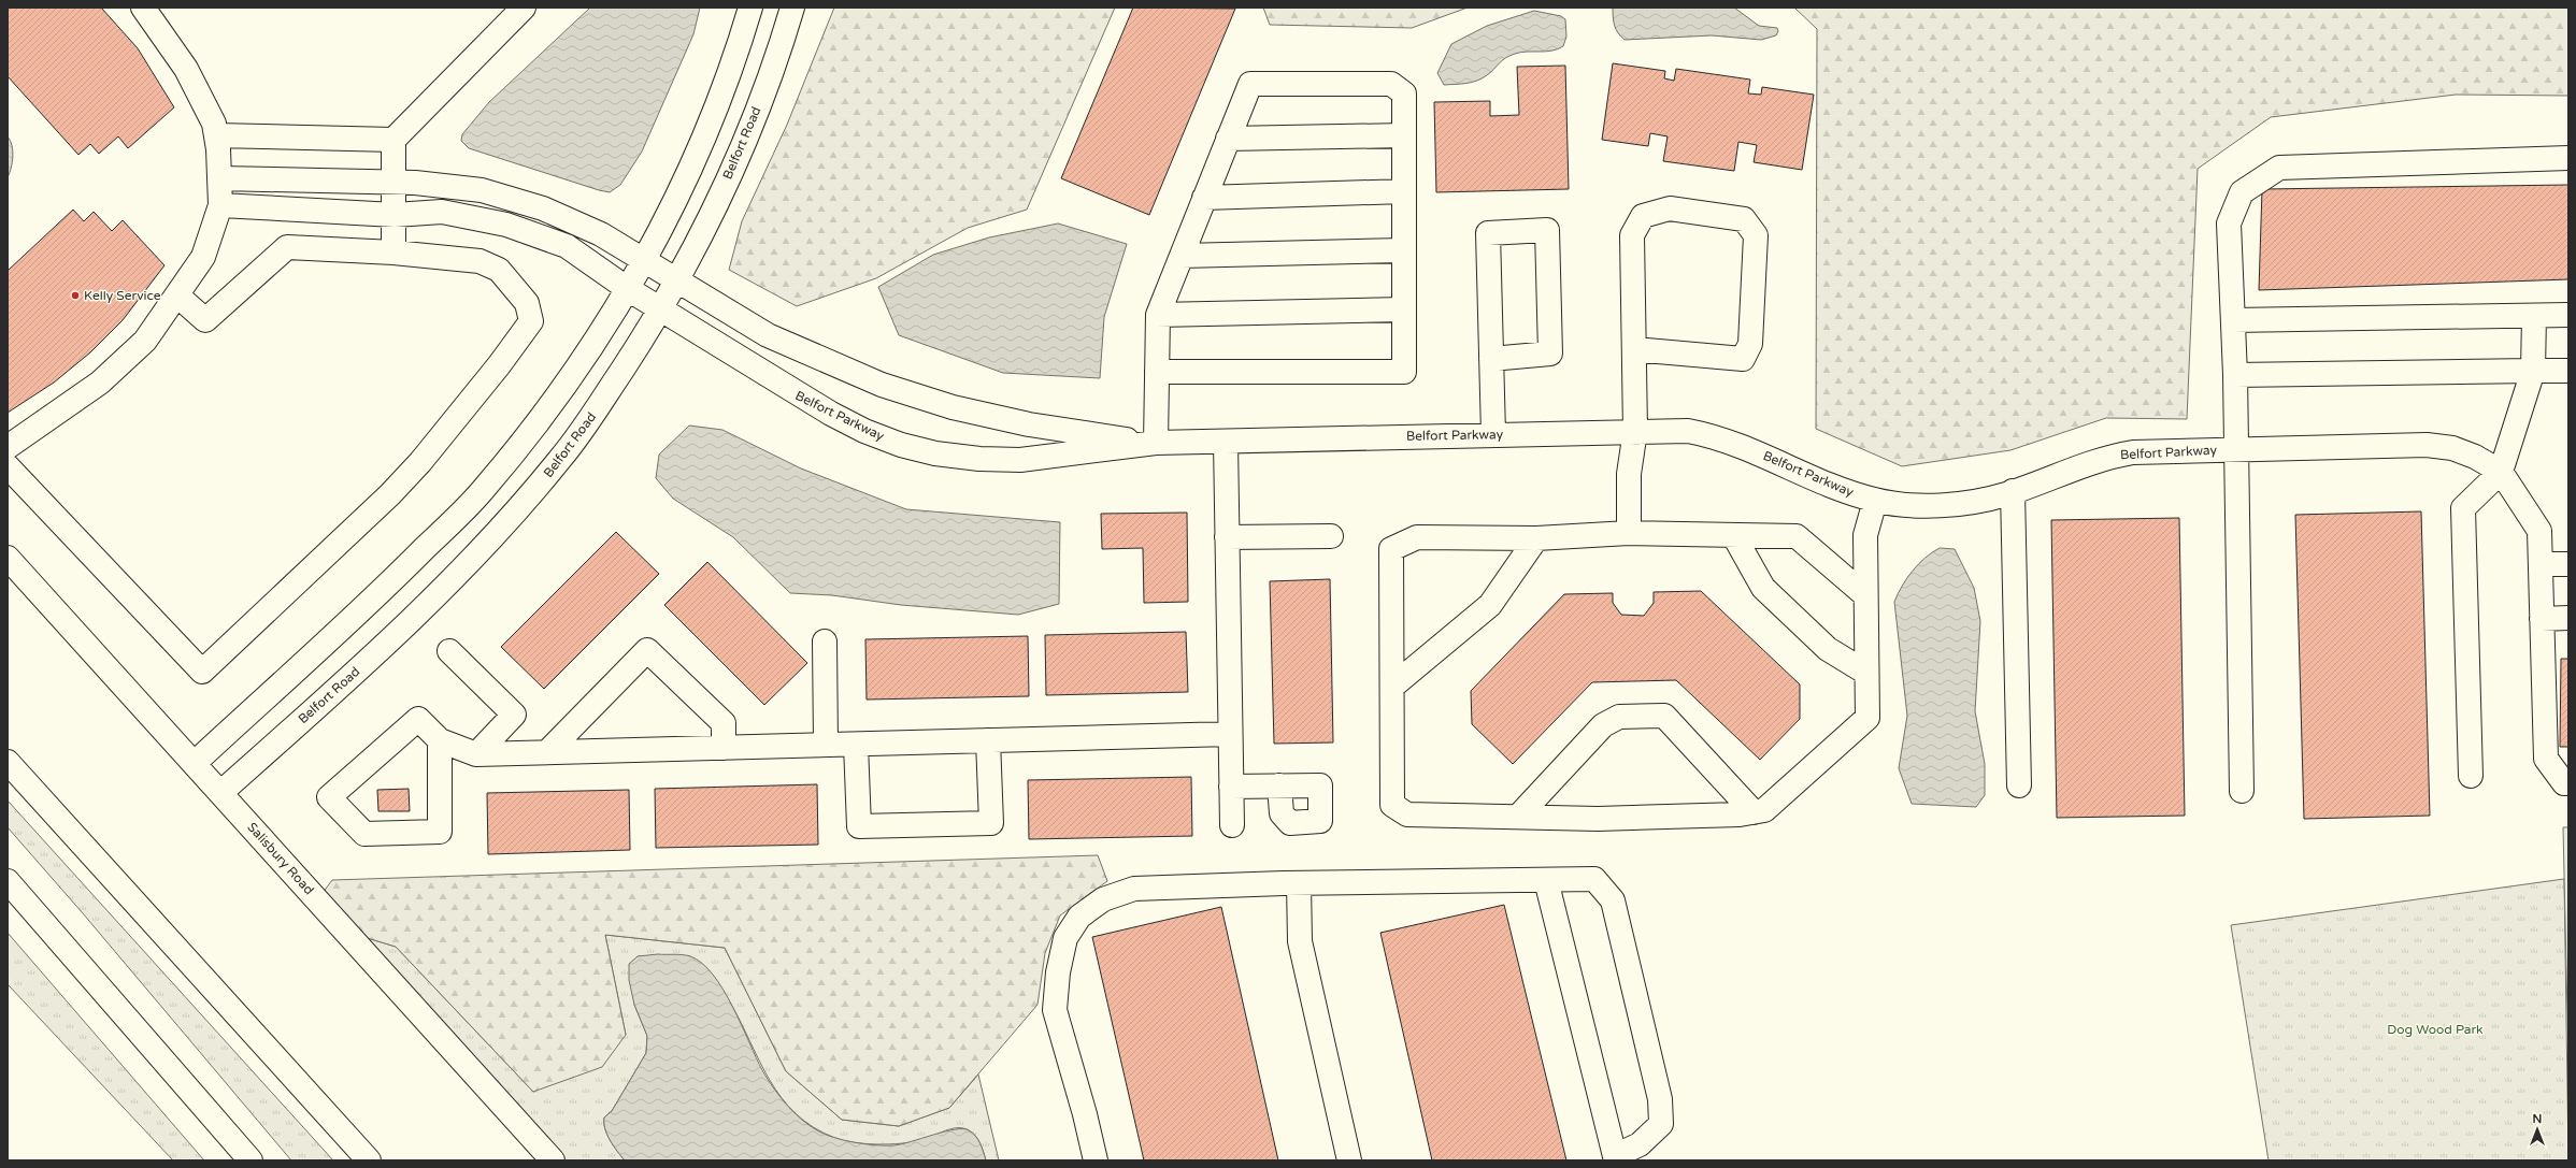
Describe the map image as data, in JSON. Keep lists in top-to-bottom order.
{
  "streets": {
    "main road": ["Belfort Road", "Belfort Parkway", "Salisbury Road"]
  },
  "crossings": [
    ["Belfort Road", "Belfort Parkway"],
    ["Belfort Road", "Salisbury Road"]
  ],
  "parks": ["Dog Wood Park"],
  "places": ["Kelly Service"],
  "north": "top"
}
